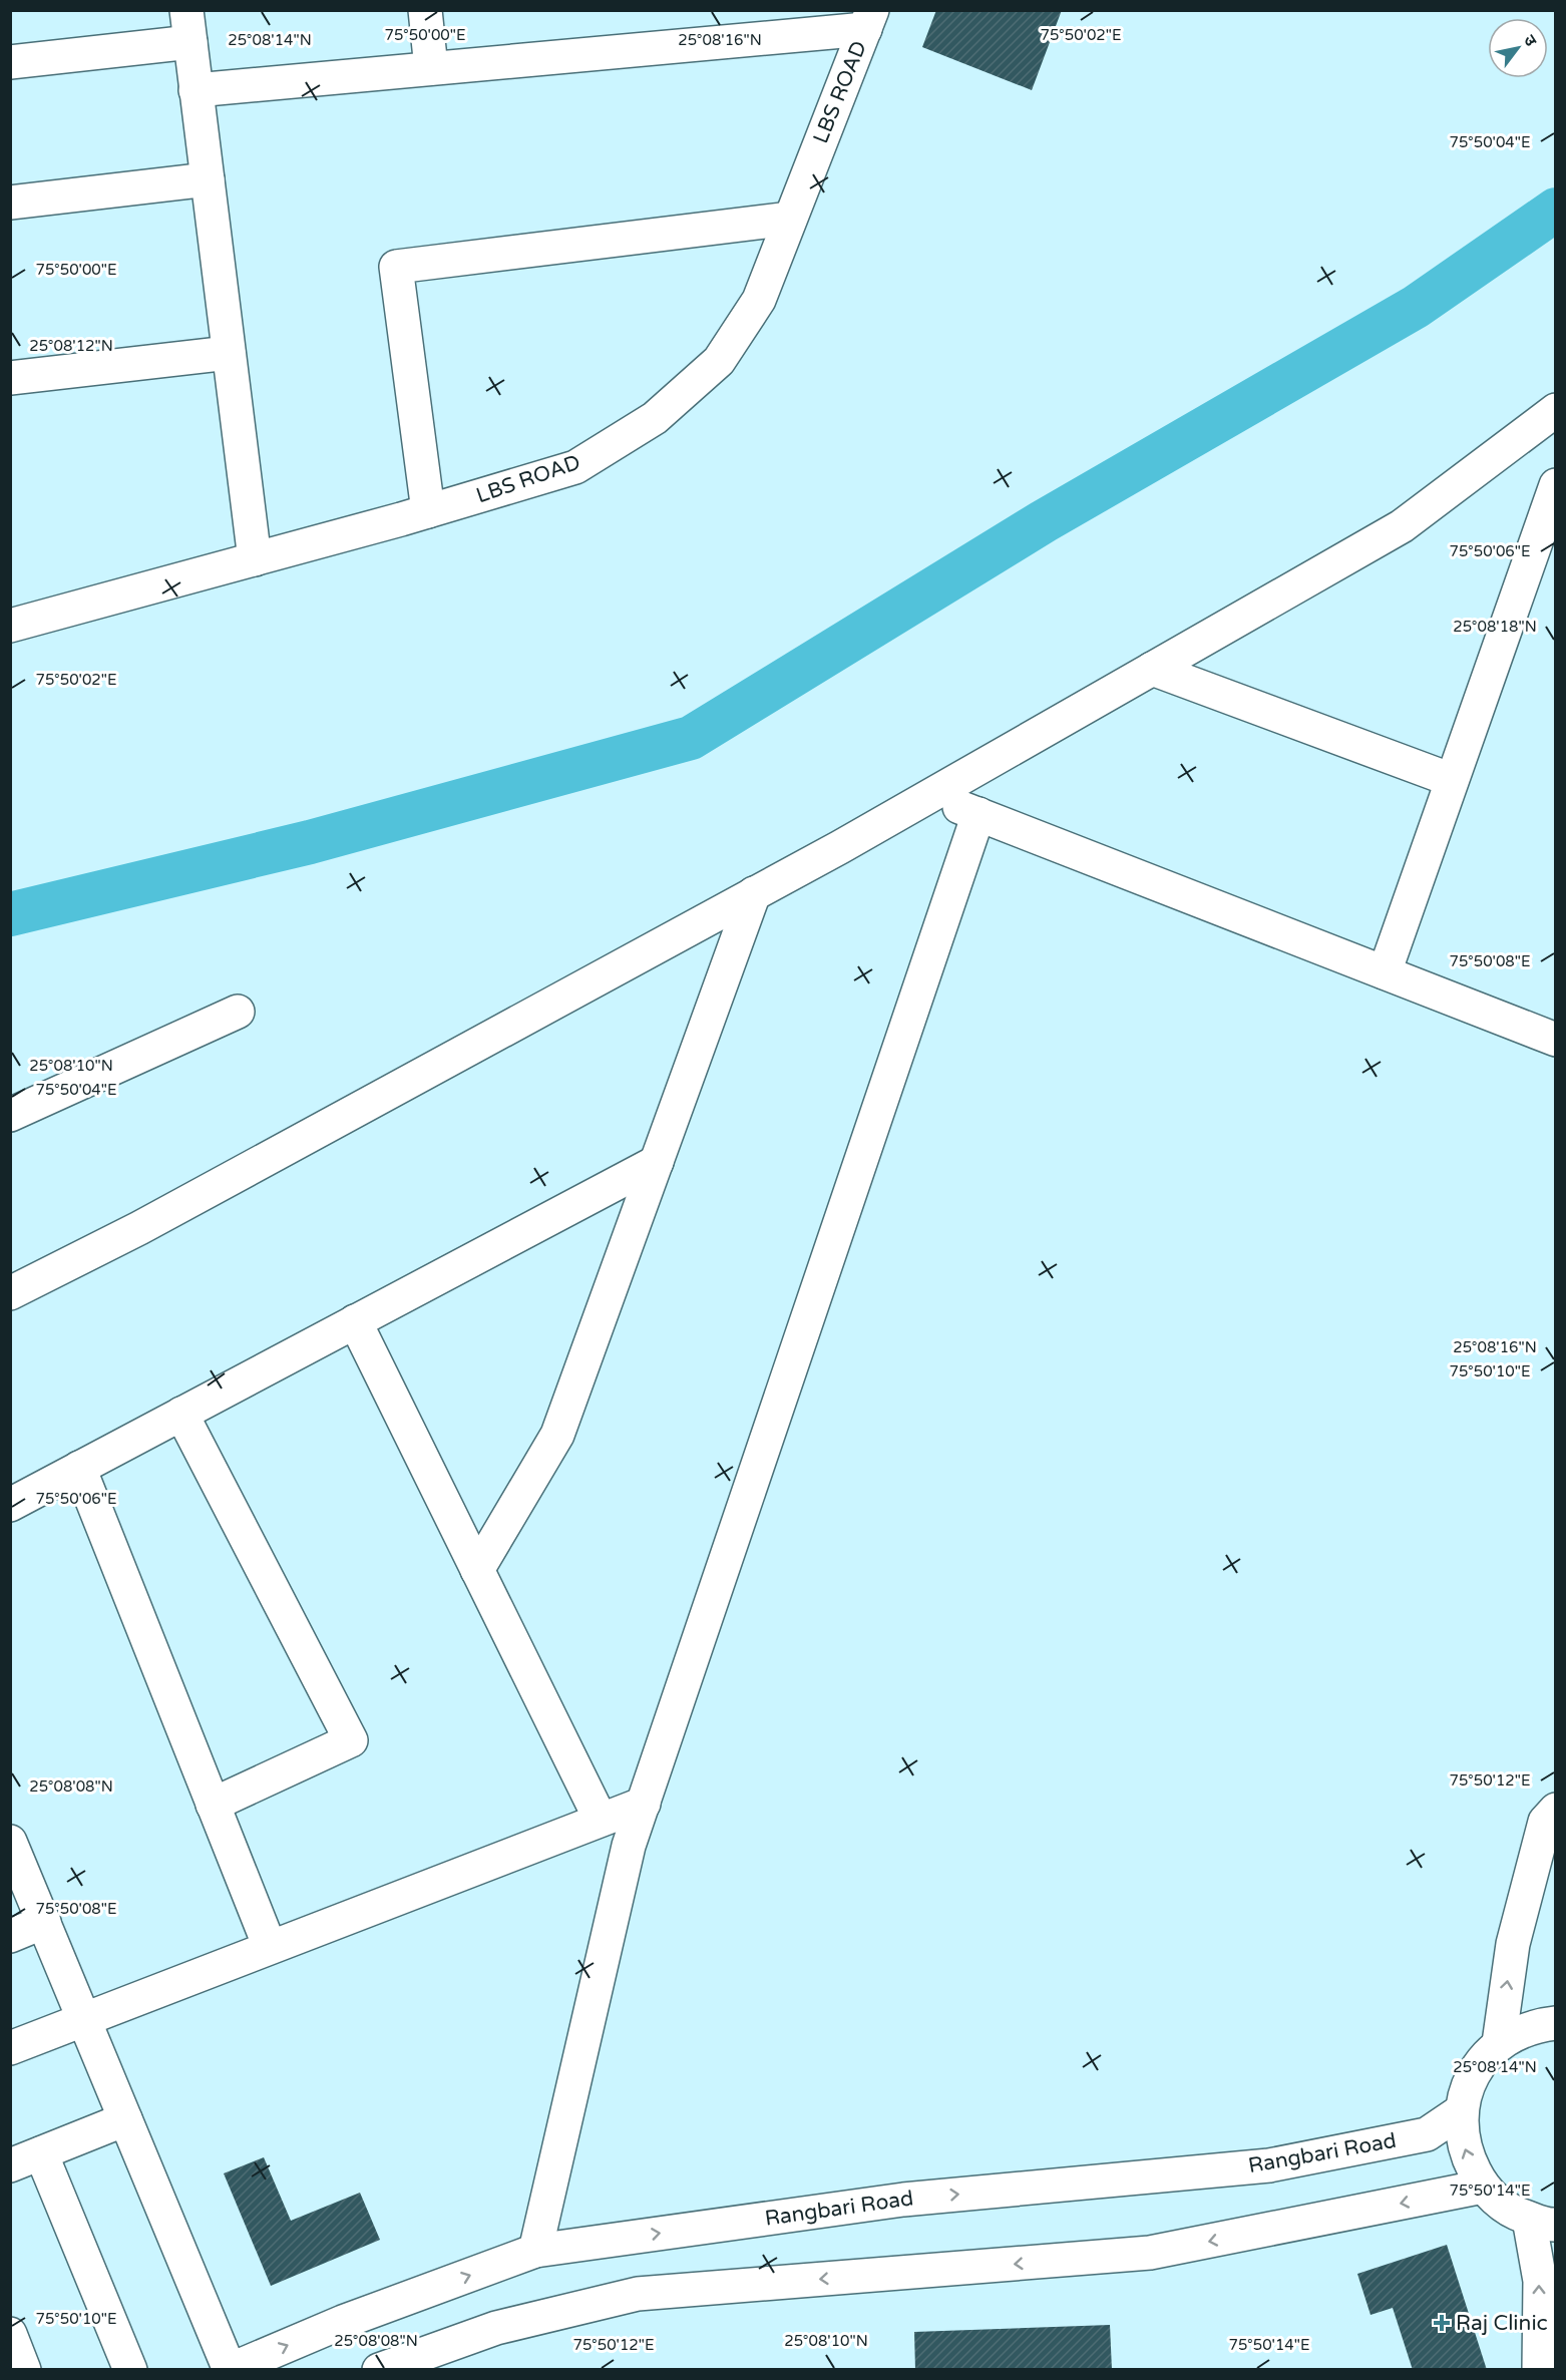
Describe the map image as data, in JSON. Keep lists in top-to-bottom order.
{
  "streets": {
    "street": ["LBS ROAD", "Rangbari Road"]
  },
  "places": {
    "health": ["Raj Clinic"]
  },
  "north": "top right",
  "coordinates": [
    "75°50'00\"E",
    "75°50'02\"E",
    "25°08'14\"N",
    "25°08'16\"N",
    "75°50'04\"E",
    "25°08'12\"N",
    "75°50'06\"E",
    "25°08'18\"N",
    "75°50'08\"E",
    "25°08'10\"N",
    "75°50'10\"E",
    "75°50'12\"E",
    "25°08'08\"N",
    "75°50'14\"E"
  ]
}
